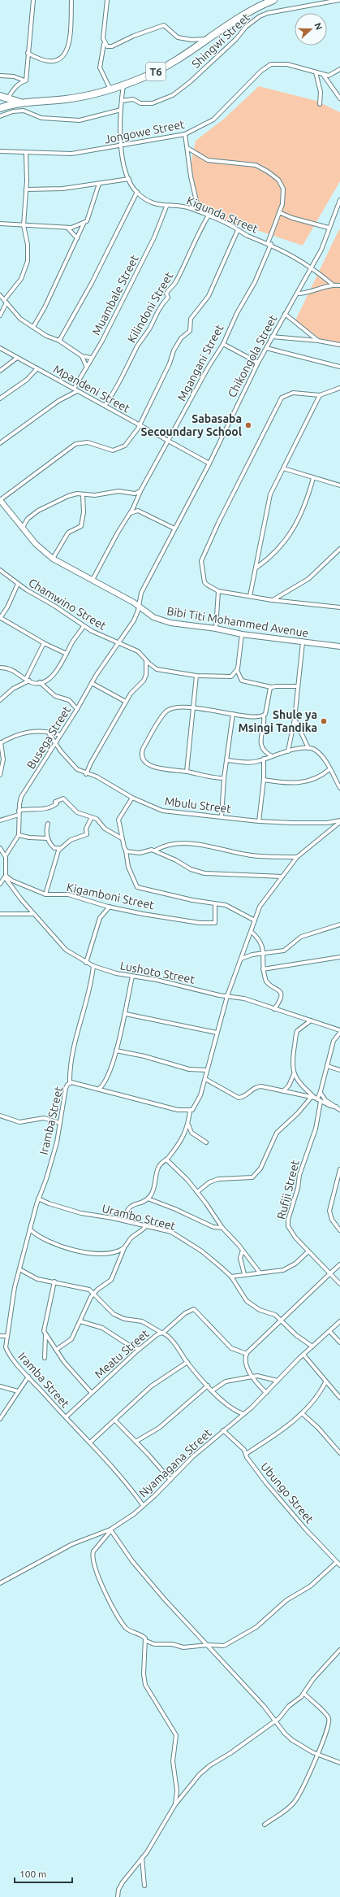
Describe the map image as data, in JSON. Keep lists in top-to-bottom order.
{
  "streets": {
    "highway": ["T6"],
    "street": [
      "Shingwi Street",
      "Jongowe Street",
      "Kigunda Street",
      "Muambale Street",
      "Kilindoni Street",
      "Chikongola Street",
      "Mgangani Street",
      "Mpandeni Street",
      "Chamwino Street",
      "Bibi Titi Mohammed Avenue",
      "Busega Street",
      "Mbulu Street",
      "Kigamboni Street",
      "Lushoto Street",
      "Iramba Street",
      "Rufiji Street",
      "Urambo Street",
      "Meatu Street",
      "Nyamagana Street",
      "Ubungo Street"
    ]
  },
  "crossings": [
    ["Kigunda Street", "Muambale Street"],
    ["Kigunda Street", "Kilindoni Street"],
    ["Kigunda Street", "Chikongola Street"],
    ["Kigunda Street", "Mgangani Street"],
    ["Muambale Street", "Mpandeni Street"],
    ["Kilindoni Street", "Mpandeni Street"],
    ["Chikongola Street", "Mpandeni Street"],
    ["Chikongola Street", "Bibi Titi Mohammed Avenue"],
    ["Chikongola Street", "Busega Street"],
    ["Mgangani Street", "Mpandeni Street"],
    ["Mgangani Street", "Bibi Titi Mohammed Avenue"],
    ["Chamwino Street", "Busega Street"],
    ["Bibi Titi Mohammed Avenue", "Busega Street"],
    ["Busega Street", "Mbulu Street"],
    ["Kigamboni Street", "Lushoto Street"],
    ["Iramba Street", "Urambo Street"],
    ["Iramba Street", "Meatu Street"],
    ["Iramba Street", "Nyamagana Street"],
    ["Urambo Street", "Nyamagana Street"],
    ["Meatu Street", "Nyamagana Street"],
    ["Nyamagana Street", "Ubungo Street"]
  ],
  "places": ["Sabasaba Secoundary School", "Shule ya Msingi Tandika"],
  "scale_bar": "100 m",
  "north": "right"
}
